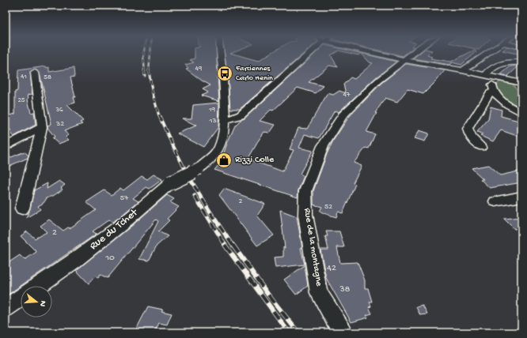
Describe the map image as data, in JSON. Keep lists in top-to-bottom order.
{
  "streets": {
    "street": ["Rue du Tchet", "Rue de la montagne"]
  },
  "places": {
    "bus stop": ["Farciennes Carlo Henin"],
    "shop": ["Rizzi Colle"]
  },
  "house_numbers": [
    "49",
    "41",
    "58",
    "47",
    "25",
    "36",
    "19",
    "13",
    "32",
    "57",
    "2",
    "52",
    "2",
    "10",
    "42",
    "38"
  ],
  "north": "right"
}
